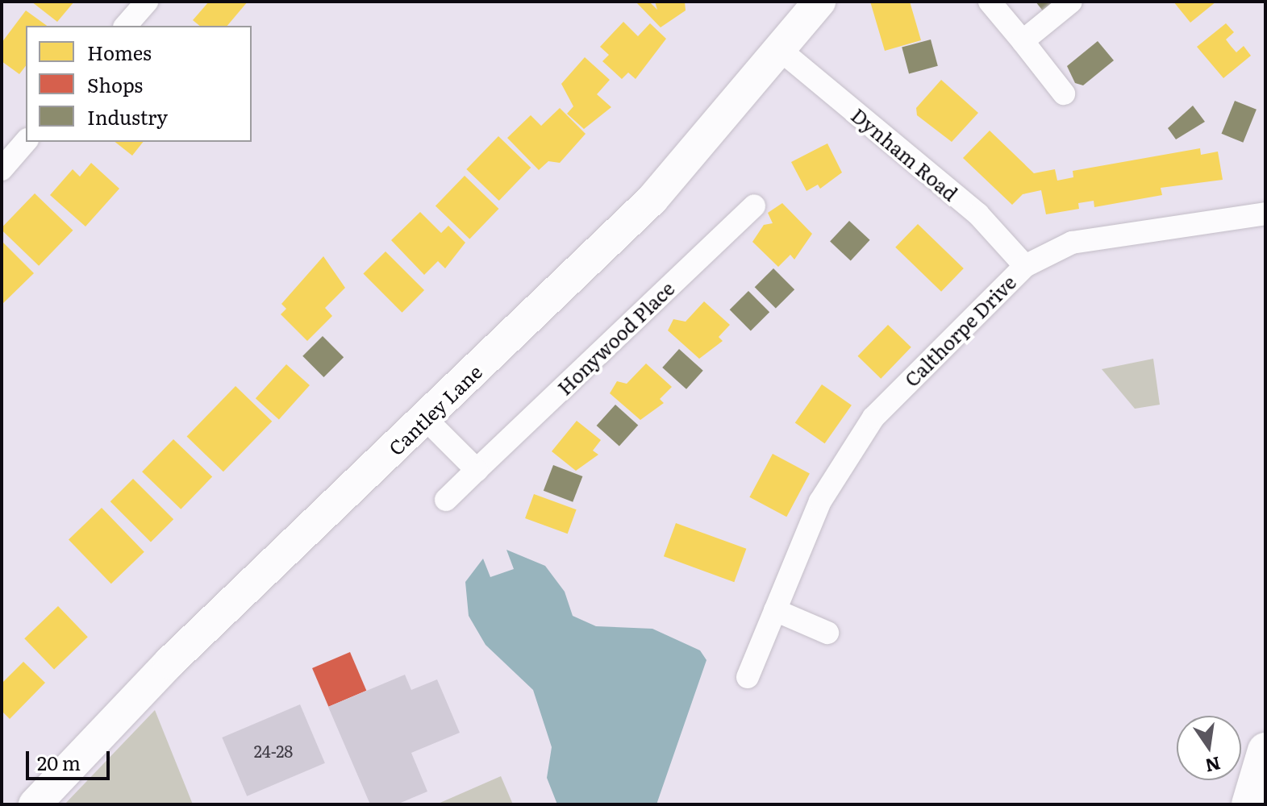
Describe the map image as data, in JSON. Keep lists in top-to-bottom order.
{
  "streets": {
    "street": [
      "Dynham Road",
      "Calthorpe Drive",
      "Honywood Place",
      "Cantley Lane"
    ]
  },
  "crossings": [
    ["Dynham Road", "Calthorpe Drive"],
    ["Dynham Road", "Cantley Lane"]
  ],
  "house_numbers": ["24-28"],
  "legend": ["Homes", "Shops", "Industry"],
  "scale_bar": "20 m",
  "north": "bottom"
}
